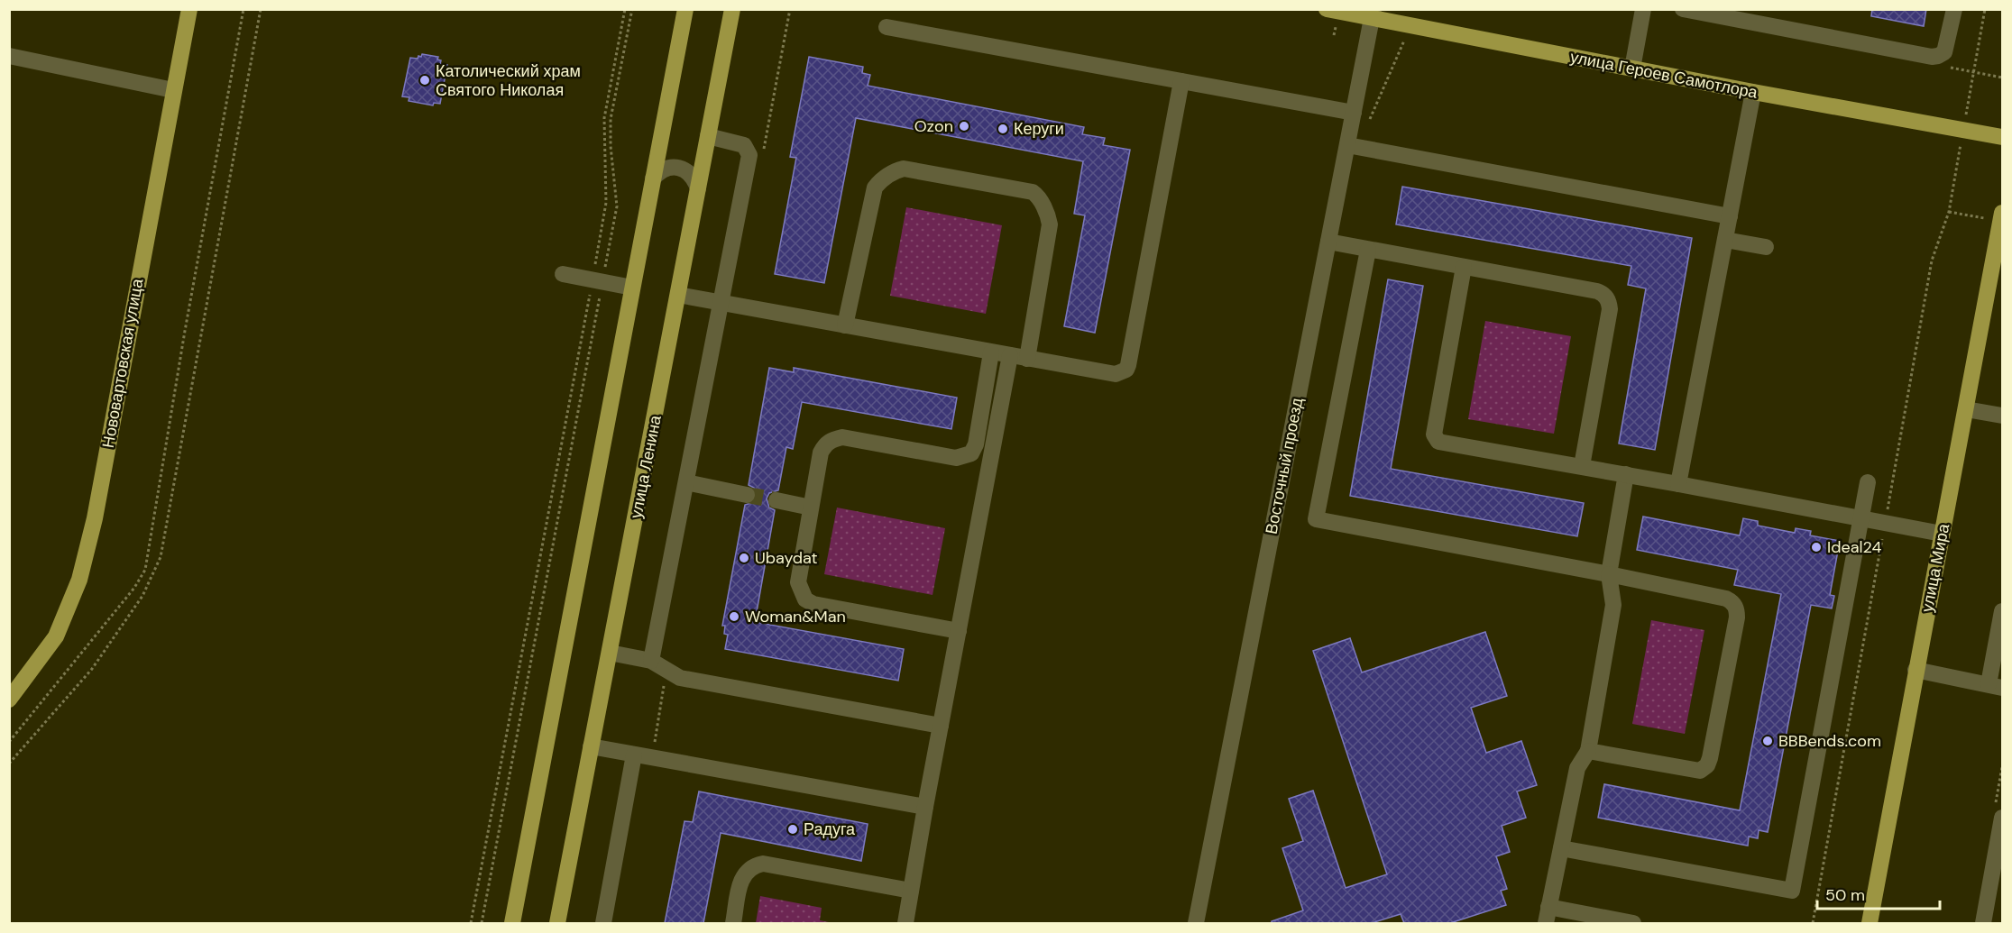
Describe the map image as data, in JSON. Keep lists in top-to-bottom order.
{
  "streets": {
    "main road": [
      "улица Героев Самотлора",
      "Нововартовская улица",
      "улица Ленина",
      "улица Мира"
    ],
    "street": ["Восточный проезд"]
  },
  "crossings": [
    ["улица Героев Самотлора", "Восточный проезд"]
  ],
  "places": [
    "Католический храм Святого Николая",
    "Ozon",
    "Керуги",
    "Ideal24",
    "Ubaydat",
    "Woman&Man",
    "BBBends.com",
    "Радуга"
  ],
  "scale_bar": "50 m"
}
